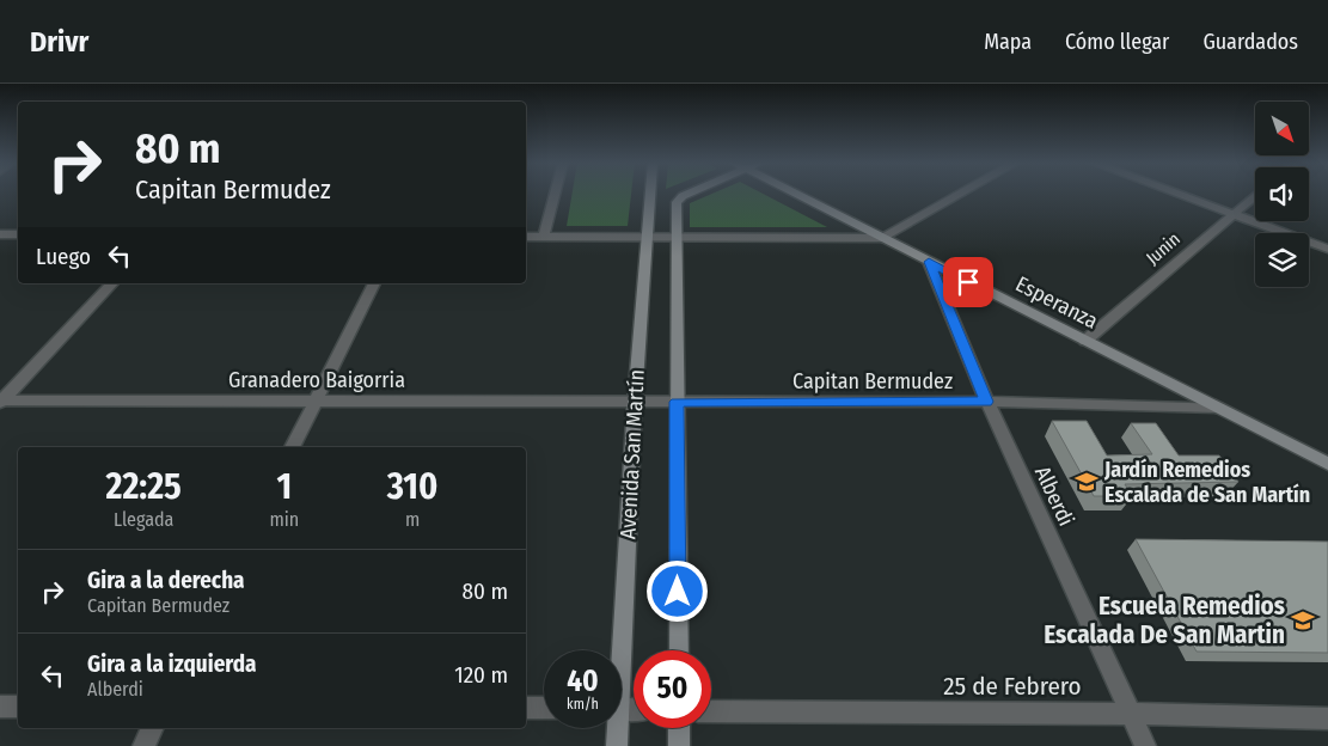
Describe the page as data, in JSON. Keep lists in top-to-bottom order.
{
  "streets": {
    "main road": ["Esperanza", "Avenida San Martín"],
    "street": [
      "Junin",
      "Granadero Baigorria",
      "Capitan Bermudez",
      "Alberdi",
      "25 de Febrero"
    ]
  },
  "crossings": [
    ["Junin", "Esperanza"],
    ["Esperanza", "Capitan Bermudez"],
    ["Esperanza", "Alberdi"],
    ["Granadero Baigorria", "Capitan Bermudez"],
    ["Granadero Baigorria", "Avenida San Martín"],
    ["Capitan Bermudez", "Avenida San Martín"],
    ["Capitan Bermudez", "Alberdi"],
    ["Alberdi", "25 de Febrero"]
  ],
  "places": {
    "school or university": ["Jardín Remedios Escalada de San Martín", "Escuela Remedios Escalada De San Martin"]
  },
  "north": "bottom right",
  "page": {
    "header": "Drivr",
    "nav": ["Mapa", "Cómo llegar", "Guardados"],
    "turn": ["80 m", "Capitan Bermudez"],
    "then": "Luego",
    "eta": [
      "22:25",
      "Llegada",
      "1",
      "min",
      "310",
      "m"
    ],
    "list": [
      {
        "name": "Gira a la derecha",
        "note": "Capitan Bermudez",
        "value": "80 m"
      },
      {
        "name": "Gira a la izquierda",
        "note": "Alberdi",
        "value": "120 m"
      }
    ],
    "speed": "40 km/h",
    "limit": "50"
  }
}
